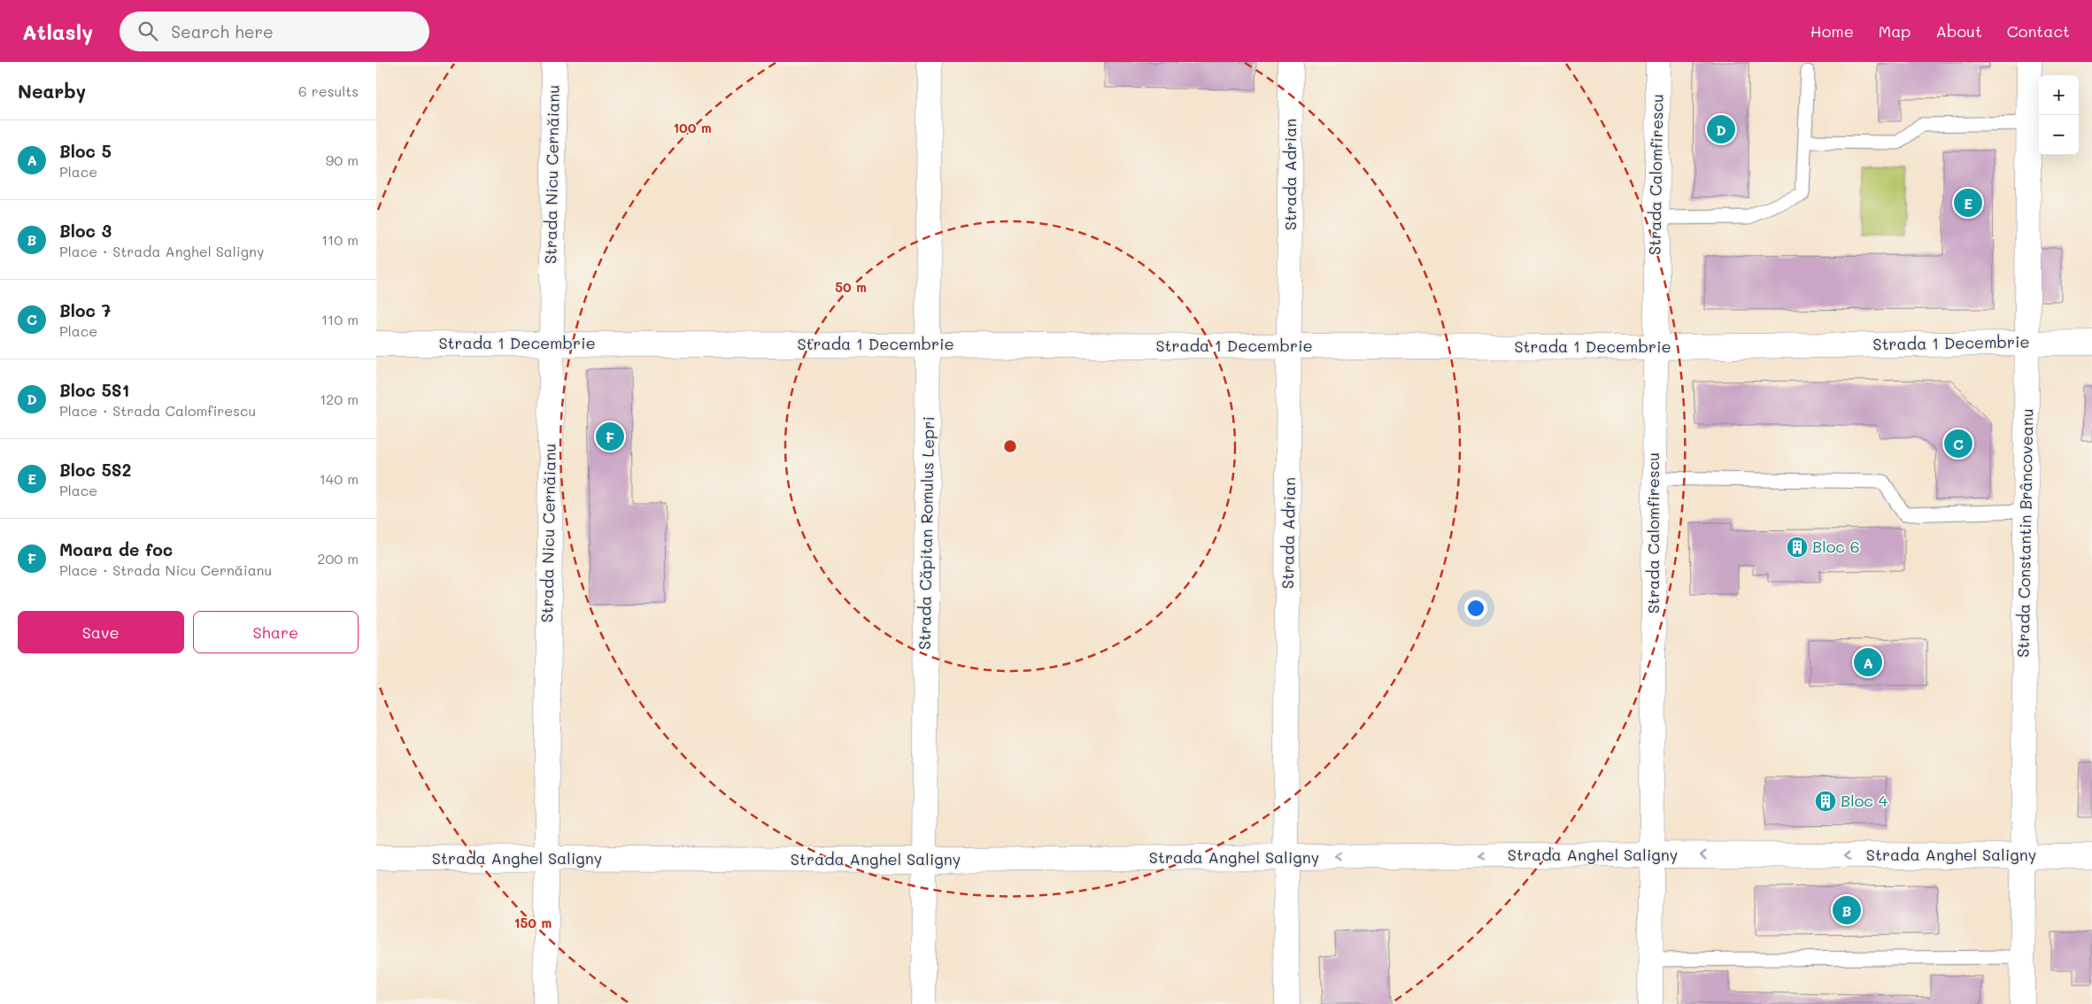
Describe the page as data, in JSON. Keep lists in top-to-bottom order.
{
  "streets": {
    "street": [
      "Strada Nicu Cernăianu",
      "Strada Adrian",
      "Strada Calomfirescu",
      "Strada 1 Decembrie",
      "Strada Căpitan Romulus Lepri",
      "Strada Constantin Brâncoveanu",
      "Strada Anghel Saligny"
    ]
  },
  "crossings": [
    ["Strada Nicu Cernăianu", "Strada 1 Decembrie"],
    ["Strada Nicu Cernăianu", "Strada Anghel Saligny"],
    ["Strada Adrian", "Strada 1 Decembrie"],
    ["Strada Adrian", "Strada Anghel Saligny"],
    ["Strada Calomfirescu", "Strada 1 Decembrie"],
    ["Strada Calomfirescu", "Strada Anghel Saligny"],
    ["Strada 1 Decembrie", "Strada Căpitan Romulus Lepri"],
    ["Strada 1 Decembrie", "Strada Constantin Brâncoveanu"],
    ["Strada Căpitan Romulus Lepri", "Strada Anghel Saligny"],
    ["Strada Constantin Brâncoveanu", "Strada Anghel Saligny"]
  ],
  "one_way": ["Strada Anghel Saligny"],
  "places": {
    "building": ["Bloc 6", "Bloc 4"]
  },
  "page": {
    "header": "Atlasly",
    "search": "Search here",
    "nav": [
      "Home",
      "Map",
      "About",
      "Contact"
    ],
    "heading": ["Nearby", "6 results"],
    "map_buttons": ["+", "−"],
    "pins": [
      "D",
      "E",
      "F",
      "C",
      "A",
      "B"
    ],
    "list": [
      {
        "mark": "A",
        "name": "Bloc 5",
        "note": "Place",
        "value": "90 m"
      },
      {
        "mark": "B",
        "name": "Bloc 3",
        "note": "Place · Strada Anghel Saligny",
        "value": "110 m"
      },
      {
        "mark": "C",
        "name": "Bloc 7",
        "note": "Place",
        "value": "110 m"
      },
      {
        "mark": "D",
        "name": "Bloc 5S1",
        "note": "Place · Strada Calomfirescu",
        "value": "120 m"
      },
      {
        "mark": "E",
        "name": "Bloc 5S2",
        "note": "Place",
        "value": "140 m"
      },
      {
        "mark": "F",
        "name": "Moara de foc",
        "note": "Place · Strada Nicu Cernăianu",
        "value": "200 m"
      }
    ],
    "buttons": ["Save", "Share"]
  },
  "rings": ["100 m", "50 m", "150 m"]
}
